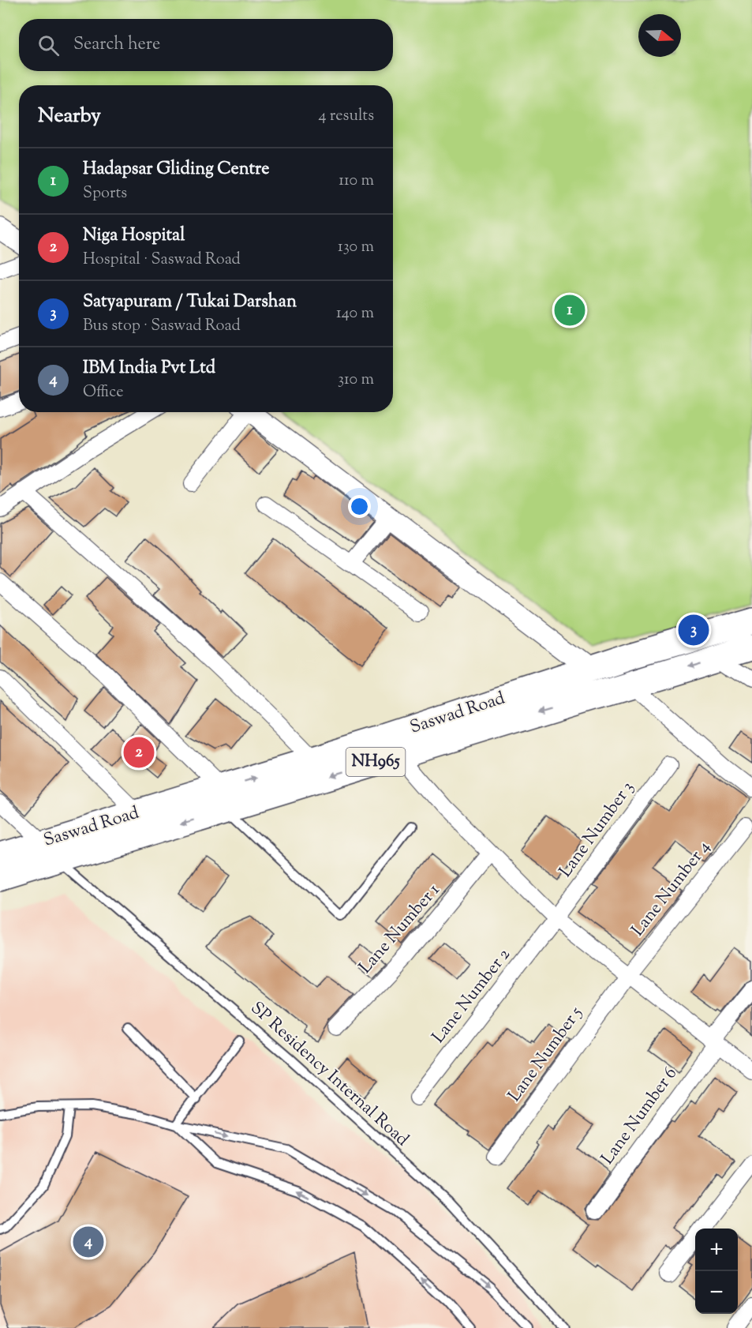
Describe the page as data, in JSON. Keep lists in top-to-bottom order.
{
  "streets": {
    "highway": ["Saswad Road", "NH965"],
    "street": [
      "Lane Number 3",
      "Lane Number 4",
      "Lane Number 1",
      "Lane Number 2",
      "Lane Number 5",
      "Lane Number 6"
    ],
    "lane": ["SP Residency Internal Road"]
  },
  "crossings": [
    ["Saswad Road", "SP Residency Internal Road"],
    ["Lane Number 3", "Lane Number 2"],
    ["Lane Number 4", "Lane Number 5"]
  ],
  "north": "right",
  "page": {
    "search": "Search here",
    "heading": ["Nearby", "4 results"],
    "list": [
      {
        "mark": "1",
        "name": "Hadapsar Gliding Centre",
        "note": "Sports",
        "value": "110 m"
      },
      {
        "mark": "2",
        "name": "Niga Hospital",
        "note": "Hospital · Saswad Road",
        "value": "130 m"
      },
      {
        "mark": "3",
        "name": "Satyapuram / Tukai Darshan",
        "note": "Bus stop · Saswad Road",
        "value": "140 m"
      },
      {
        "mark": "4",
        "name": "IBM India Pvt Ltd",
        "note": "Office",
        "value": "310 m"
      }
    ],
    "pins": [
      "1",
      "3",
      "2",
      "4"
    ],
    "map_buttons": ["+", "−"]
  }
}
